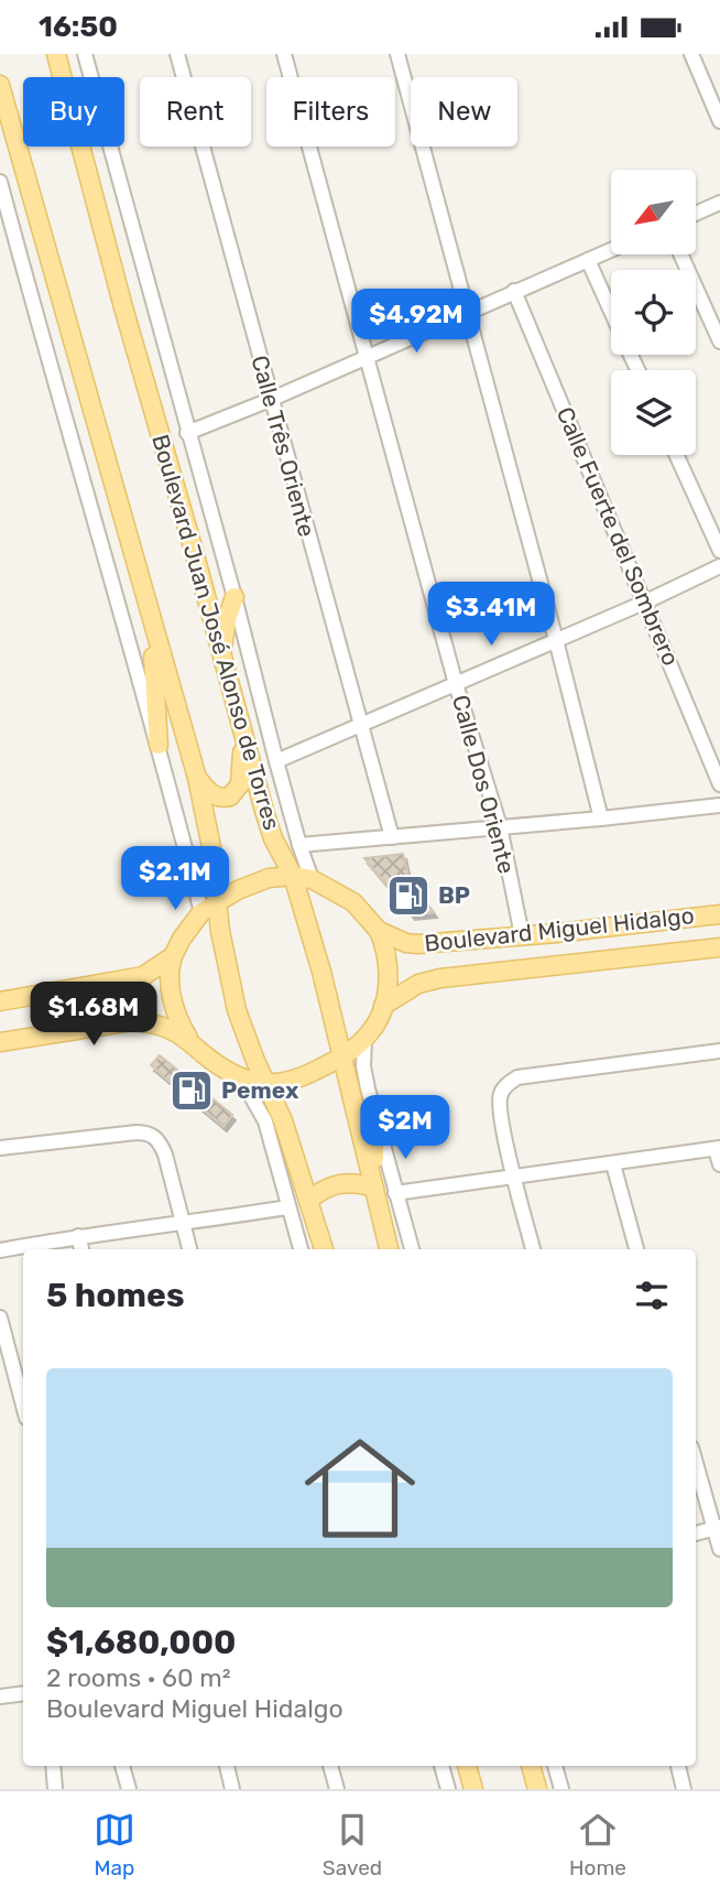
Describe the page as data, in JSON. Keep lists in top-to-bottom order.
{
  "streets": {
    "main road": ["Boulevard Juan José Alonso de Torres", "Boulevard Miguel Hidalgo"],
    "street": ["Calle Três Oriente", "Calle Fuerte del Sombrero", "Calle Dos Oriente"]
  },
  "crossings": [
    ["Boulevard Juan José Alonso de Torres", "Boulevard Miguel Hidalgo"],
    ["Calle Dos Oriente", "Boulevard Miguel Hidalgo"]
  ],
  "places": {
    "fuel station": ["BP", "Pemex"]
  },
  "north": "bottom left",
  "page": {
    "status": "16:50",
    "chip": [
      "Buy",
      "Rent",
      "Filters",
      "New"
    ],
    "price": [
      "$4.92M",
      "$3.41M",
      "$2.1M",
      "$1.68M",
      "$2M"
    ],
    "heading": "5 homes",
    "list": [
      {
        "name": "$1,680,000",
        "note": "2 rooms · 60 m² · Boulevard Miguel Hidalgo"
      }
    ],
    "tabs": ["Map", "Saved", "Home"]
  }
}
